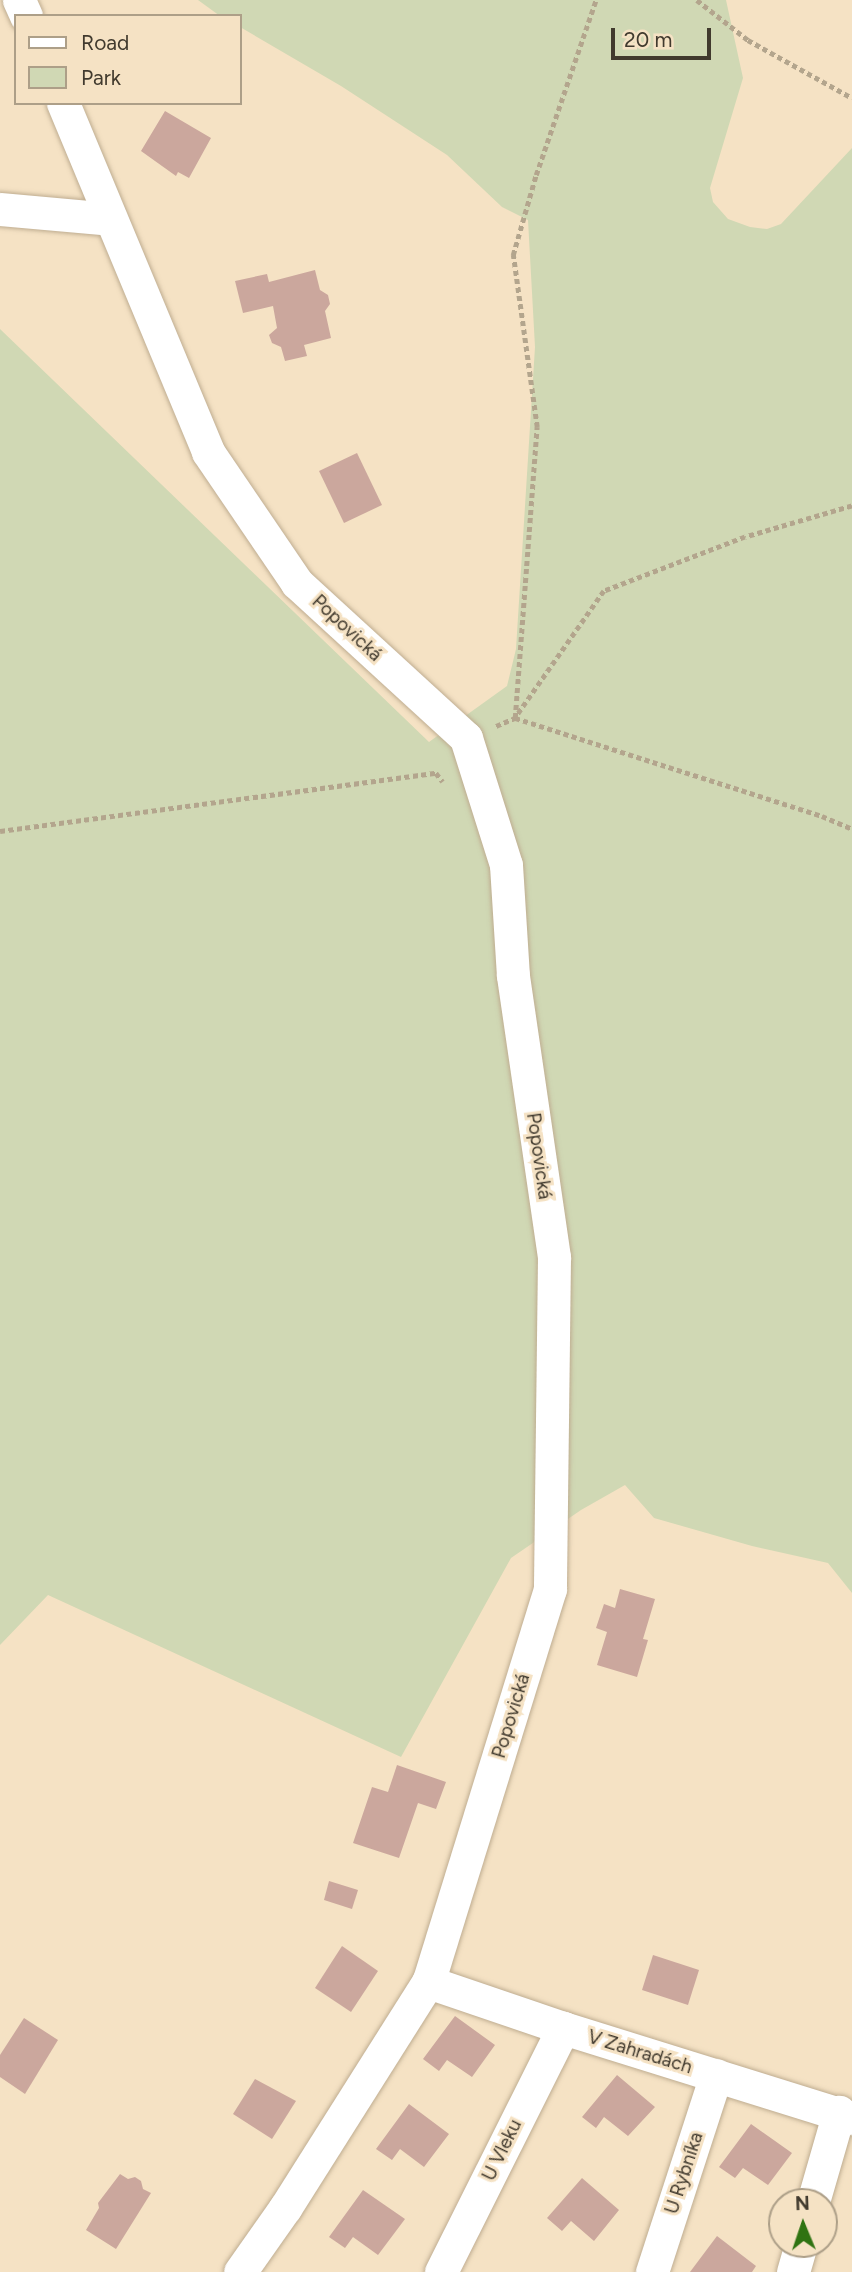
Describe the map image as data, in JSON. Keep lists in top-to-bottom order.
{
  "streets": {
    "street": [
      "Popovická",
      "V Zahradách",
      "U Vleku",
      "U Rybníka"
    ]
  },
  "crossings": [
    ["Popovická", "V Zahradách"],
    ["V Zahradách", "U Vleku"],
    ["V Zahradách", "U Rybníka"]
  ],
  "legend": ["Road", "Park"],
  "scale_bar": "20 m",
  "north": "top"
}
